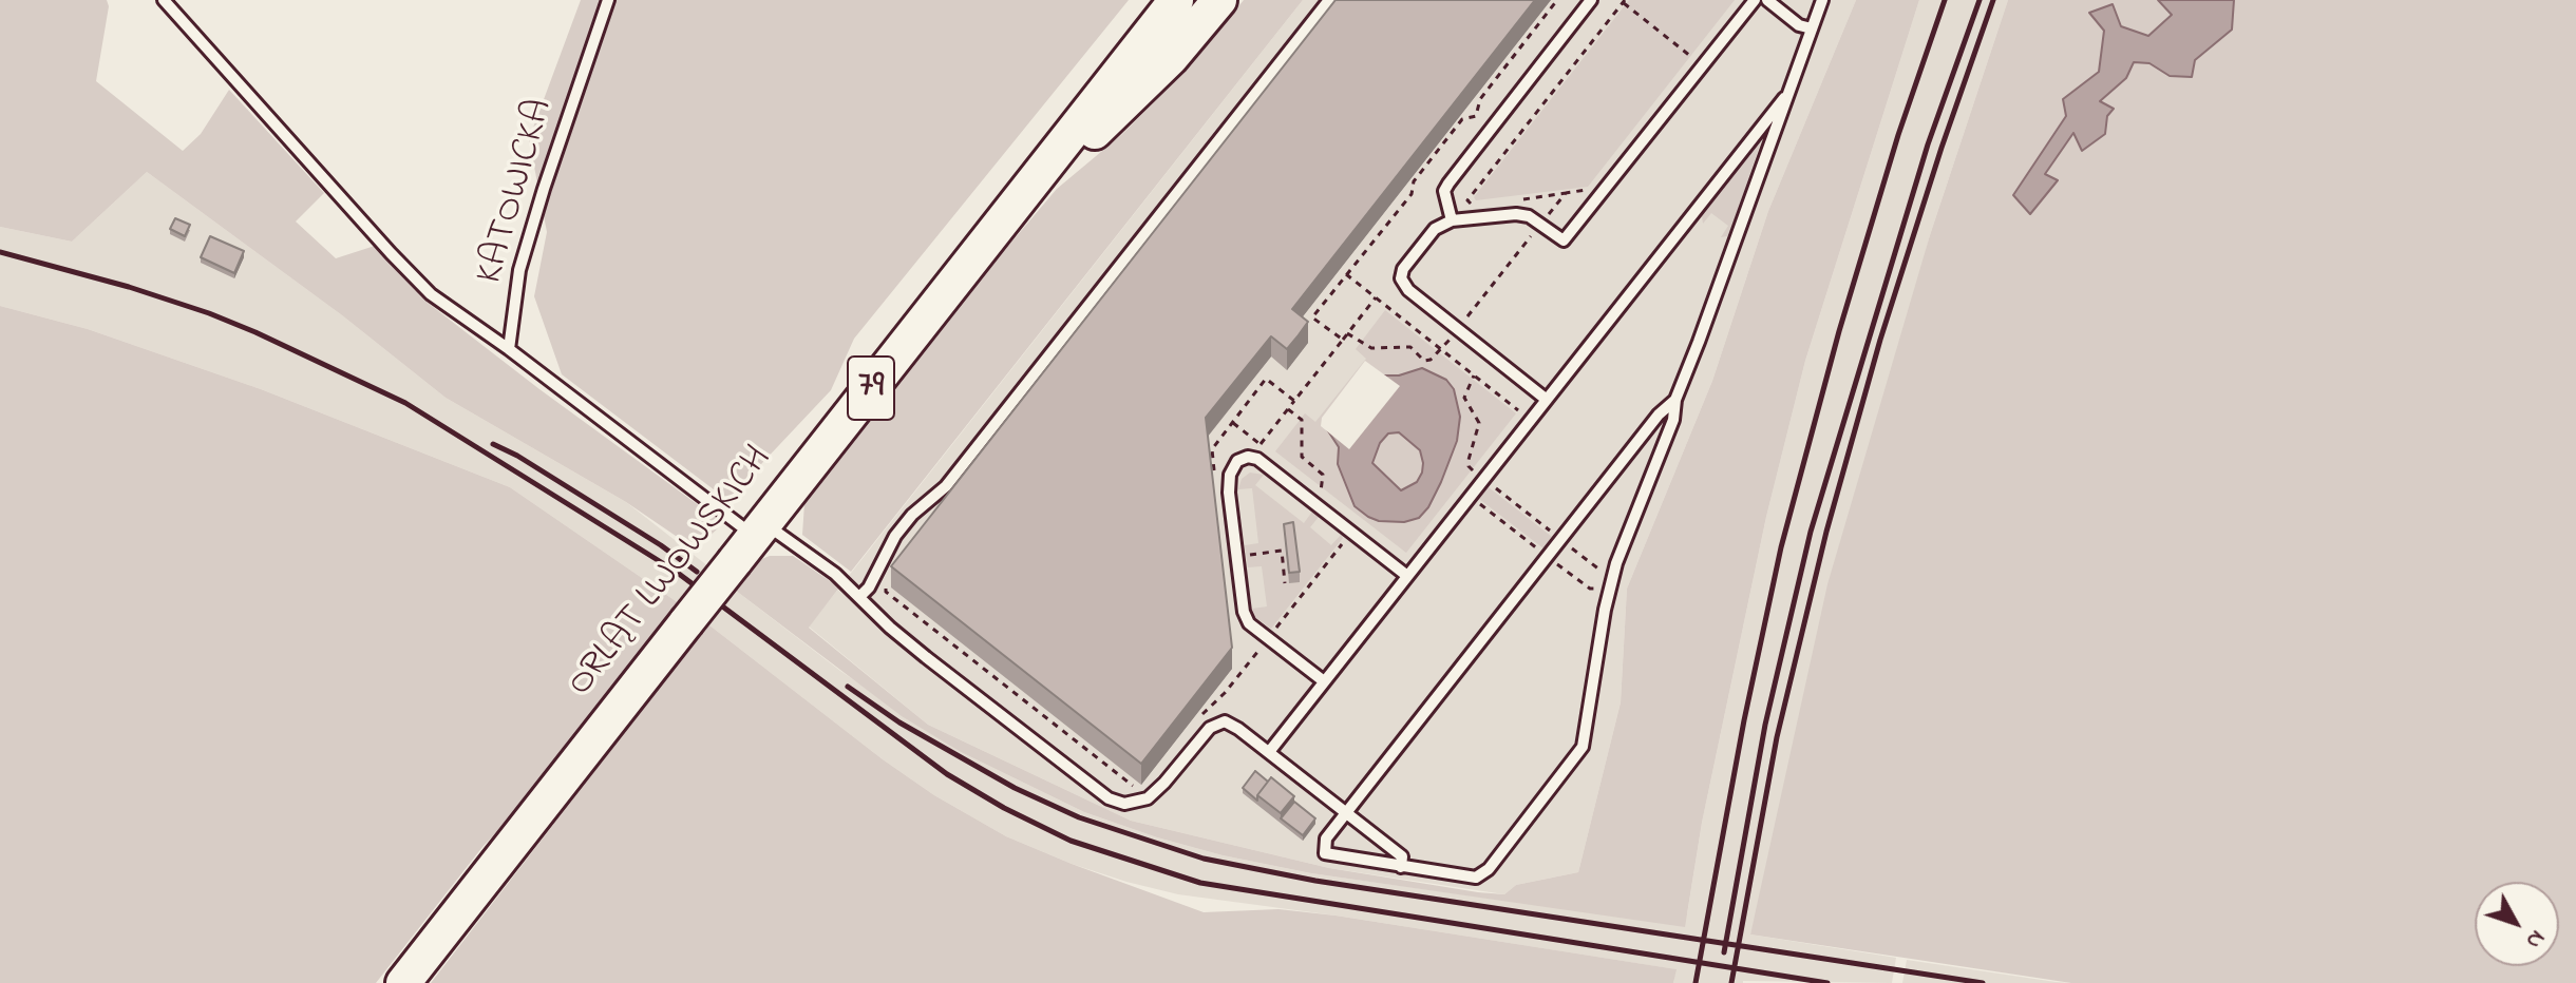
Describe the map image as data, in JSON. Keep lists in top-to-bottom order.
{
  "streets": {
    "main road": ["79", "ORLĄT LWOWSKICH"],
    "lane": ["KATOWICKA"]
  },
  "north": "bottom right"
}
